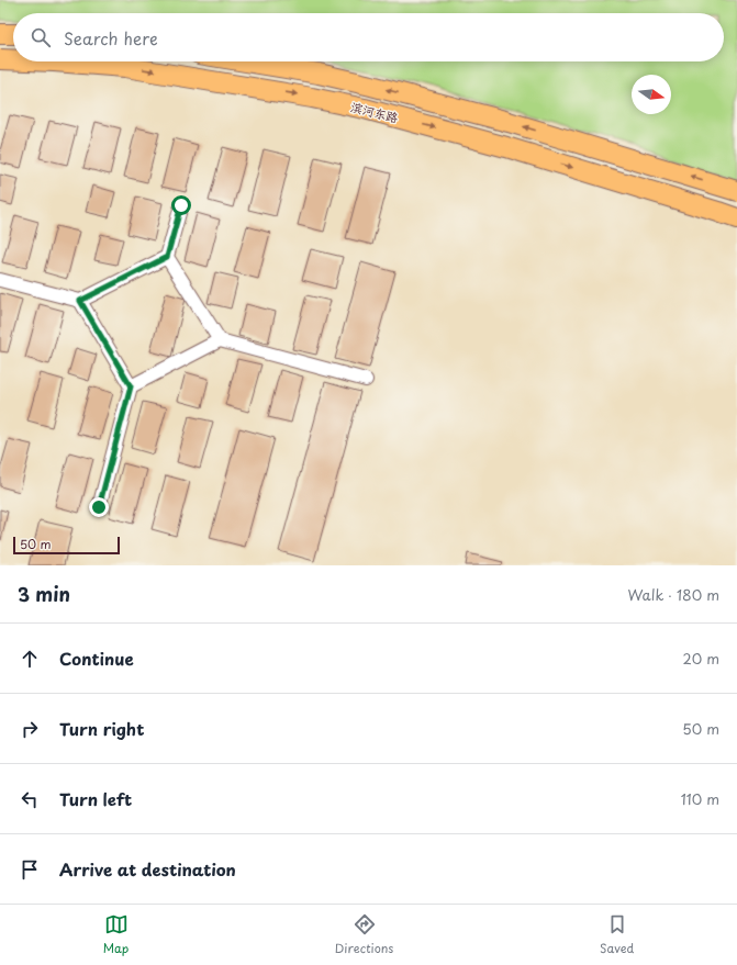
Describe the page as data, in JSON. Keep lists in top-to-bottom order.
{
  "streets": {
    "main road": ["滨河东路"]
  },
  "scale_bar": "50 m",
  "north": "right",
  "page": {
    "search": "Search here",
    "scale": "50 m",
    "heading": ["3 min", "Walk · 180 m"],
    "list": [
      ["Continue", "20 m"],
      ["Turn right", "50 m"],
      ["Turn left", "110 m"],
      "Arrive at destination"
    ],
    "nav": ["Map", "Directions", "Saved"]
  }
}
